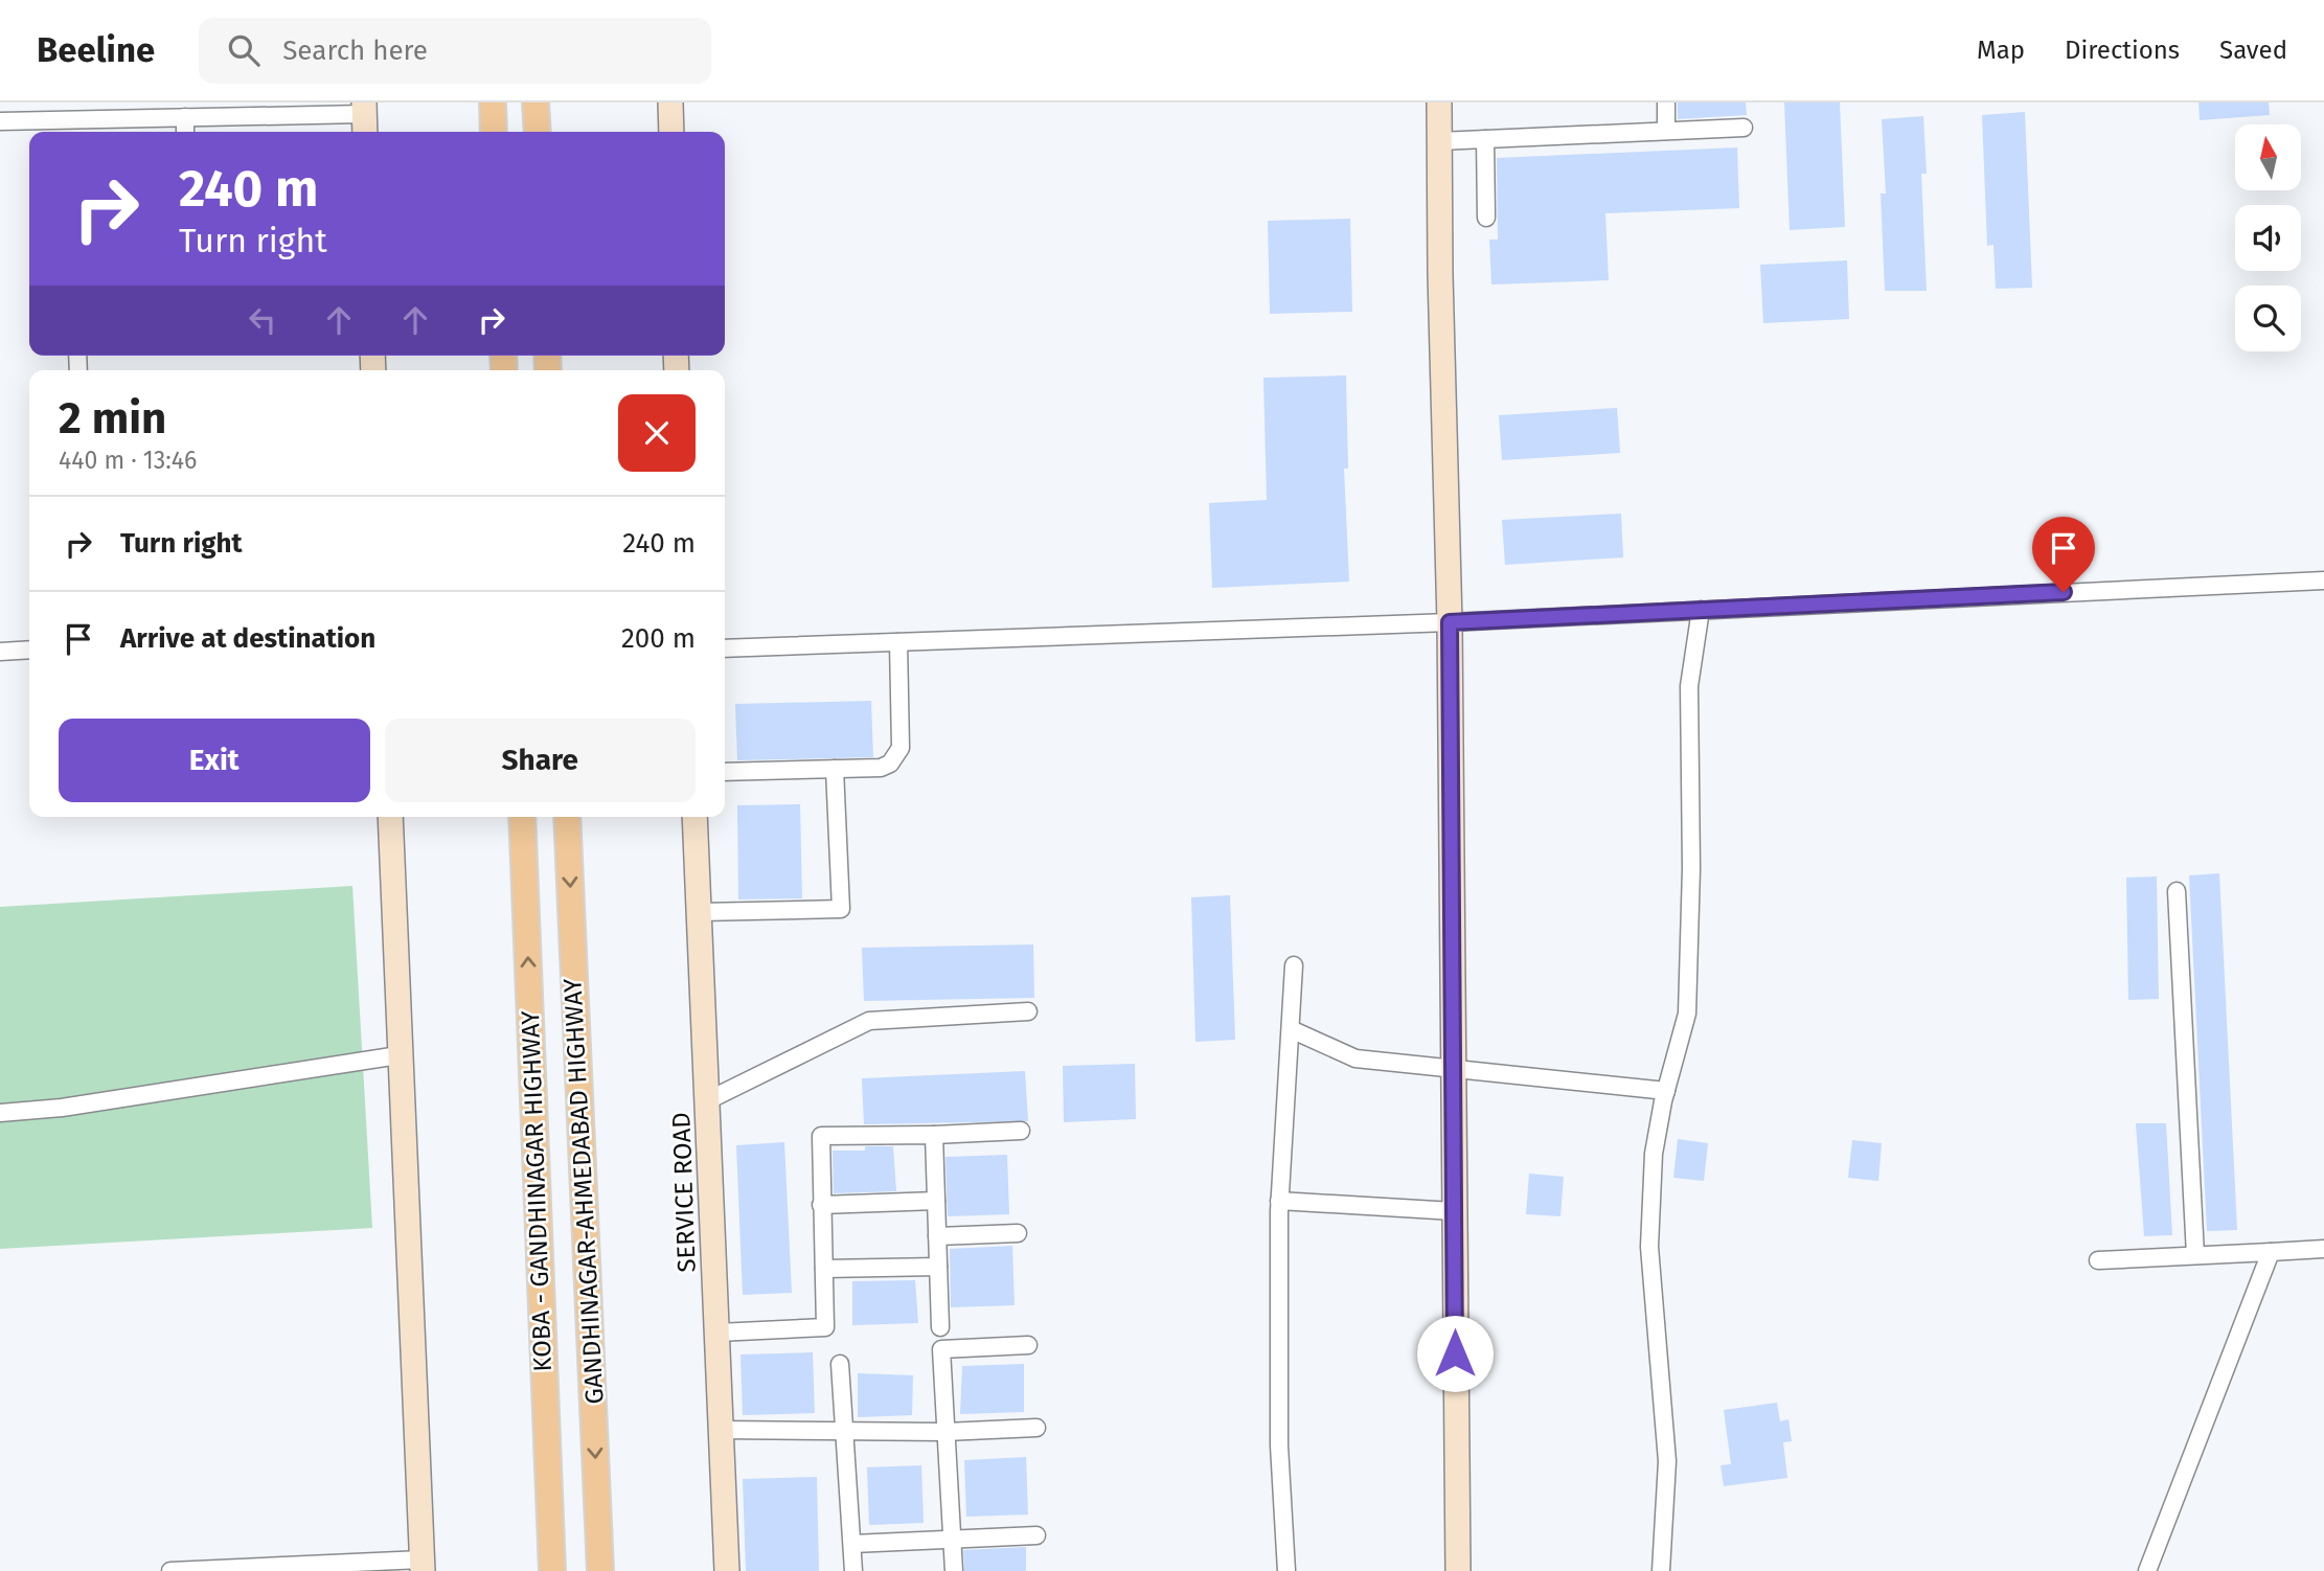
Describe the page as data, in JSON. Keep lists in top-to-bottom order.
{
  "streets": {
    "main road": ["KOBA - GANDHINAGAR HIGHWAY", "GANDHINAGAR-AHMEDABAD HIGHWAY"],
    "street": ["SERVICE ROAD"]
  },
  "one_way": ["KOBA - GANDHINAGAR HIGHWAY", "GANDHINAGAR-AHMEDABAD HIGHWAY"],
  "north": "top",
  "page": {
    "header": "Beeline",
    "search": "Search here",
    "nav": ["Map", "Directions", "Saved"],
    "turn": ["240 m", "Turn right"],
    "heading": ["2 min", "440 m · 13:46"],
    "list": [
      {
        "name": "Turn right",
        "value": "240 m"
      },
      {
        "name": "Arrive at destination",
        "value": "200 m"
      }
    ],
    "buttons": ["Exit", "Share"]
  }
}
